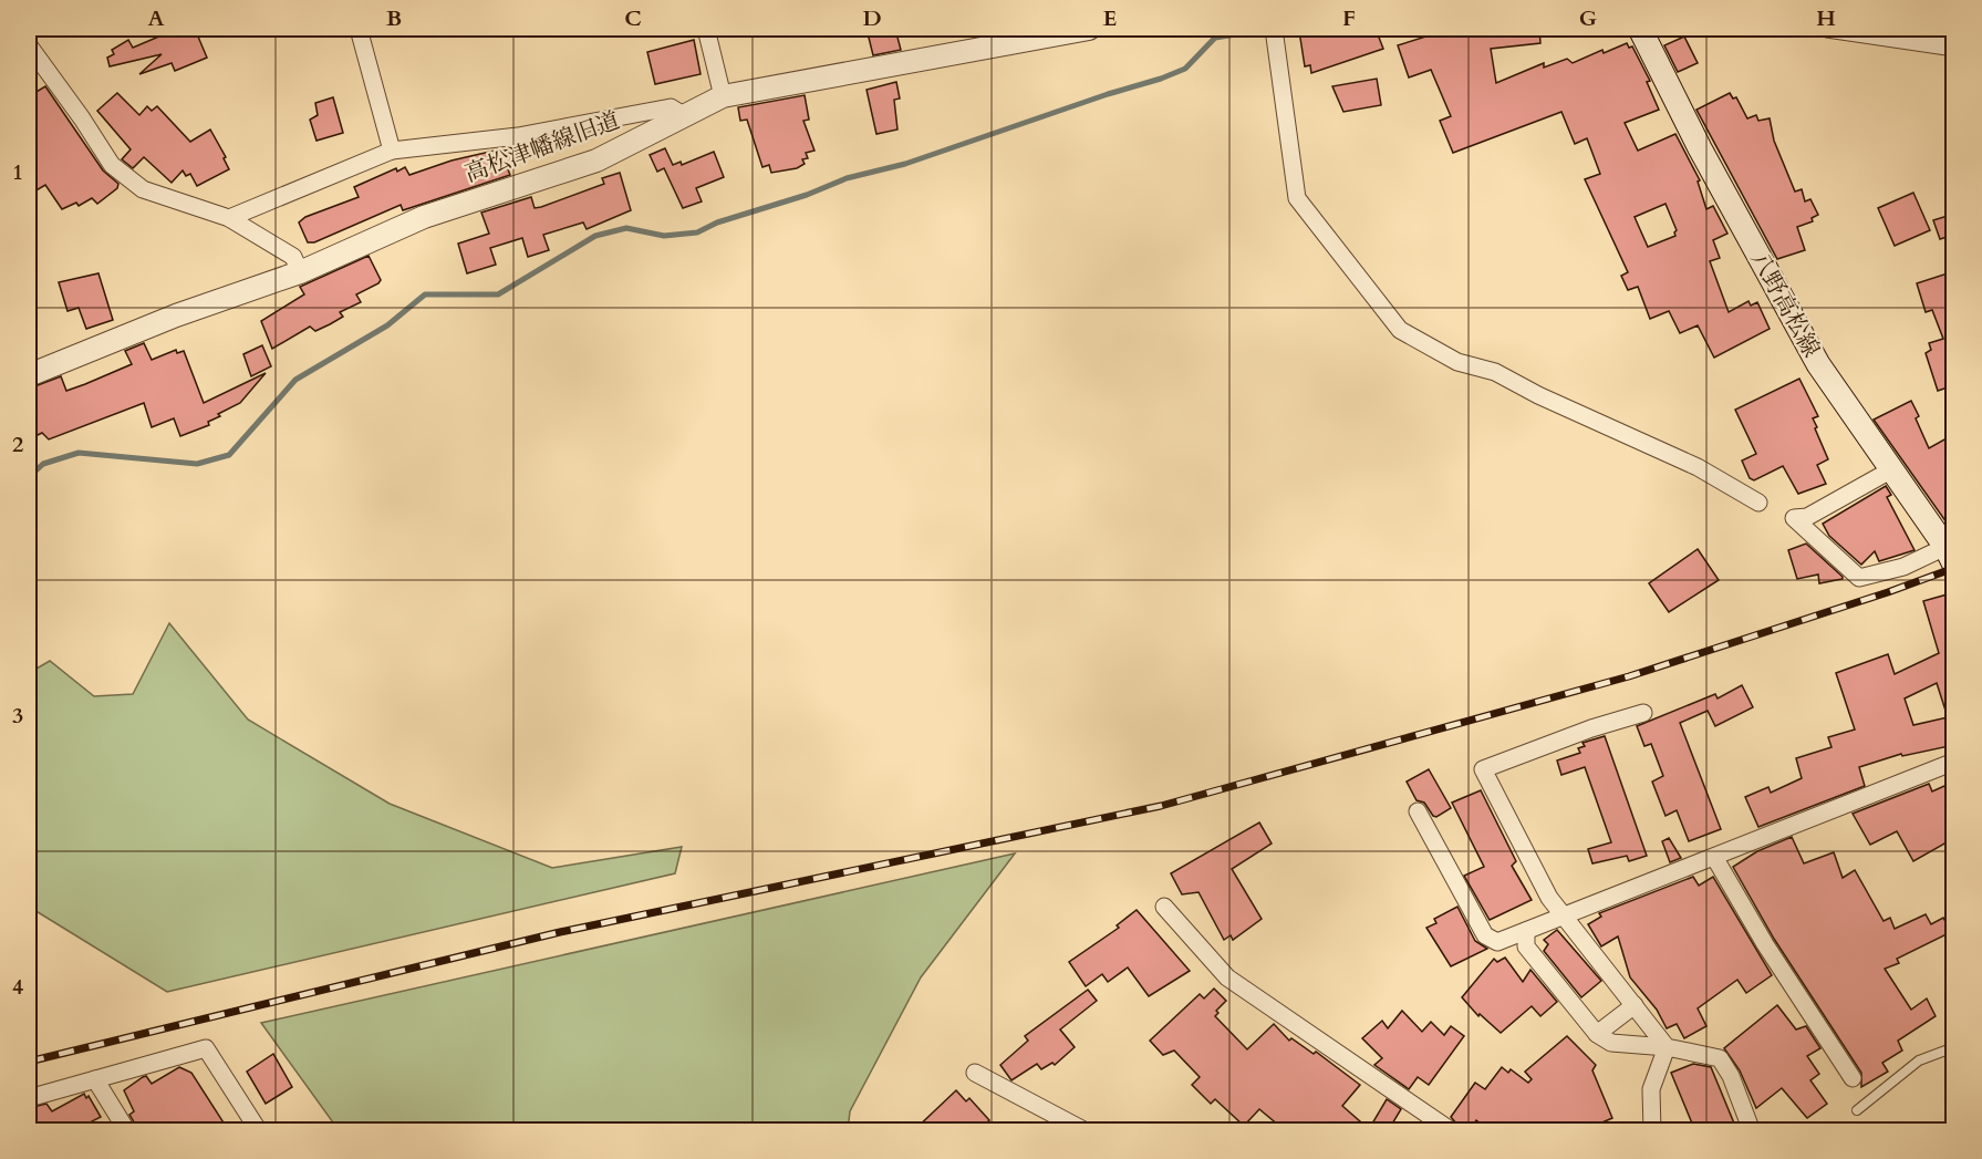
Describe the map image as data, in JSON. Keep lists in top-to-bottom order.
{
  "streets": {
    "main road": ["八野高松線"],
    "street": ["高松津幡線旧道"]
  },
  "grid": {
    "columns": [
      "A",
      "B",
      "C",
      "D",
      "E",
      "F",
      "G",
      "H"
    ],
    "rows": [
      "1",
      "2",
      "3",
      "4"
    ]
  }
}
